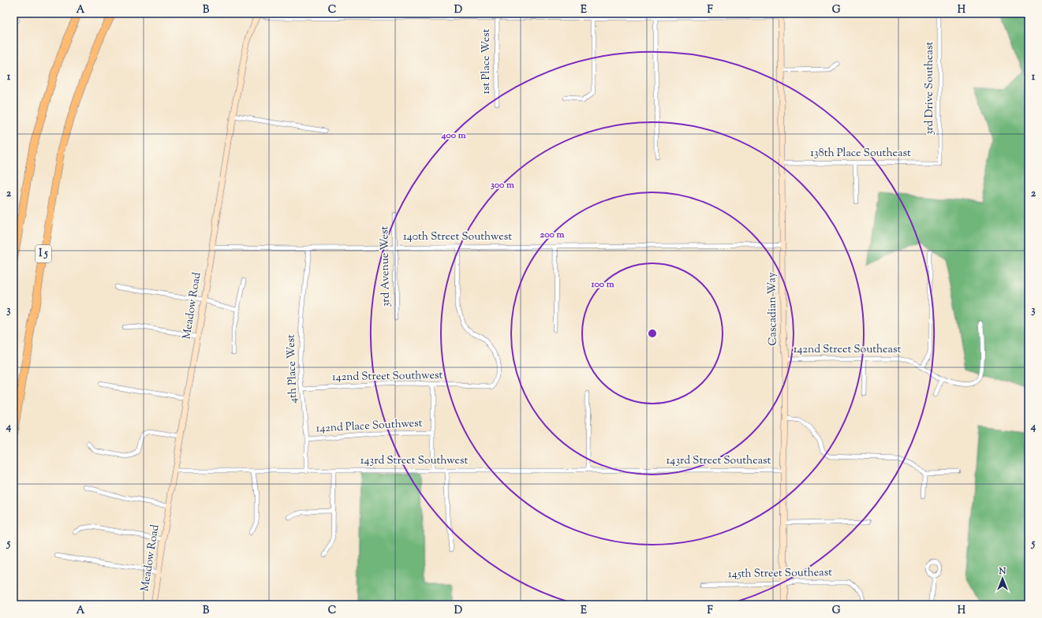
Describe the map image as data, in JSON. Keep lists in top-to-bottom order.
{
  "streets": {
    "highway": ["I 5"],
    "street": [
      "1st Place West",
      "3rd Drive Southeast",
      "138th Place Southeast",
      "140th Street Southwest",
      "3rd Avenue West",
      "Meadow Road",
      "Cascadian Way",
      "142nd Street Southeast",
      "4th Place West",
      "142nd Street Southwest",
      "142nd Place Southwest",
      "143rd Street Southwest",
      "143rd Street Southeast",
      "145th Street Southeast"
    ]
  },
  "crossings": [
    ["3rd Drive Southeast", "138th Place Southeast"],
    ["138th Place Southeast", "Cascadian Way"],
    ["140th Street Southwest", "3rd Avenue West"],
    ["140th Street Southwest", "Meadow Road"],
    ["140th Street Southwest", "Cascadian Way"],
    ["140th Street Southwest", "4th Place West"],
    ["140th Street Southwest", "142nd Street Southwest"],
    ["Meadow Road", "143rd Street Southwest"],
    ["Cascadian Way", "142nd Street Southeast"],
    ["Cascadian Way", "143rd Street Southeast"],
    ["Cascadian Way", "145th Street Southeast"],
    ["4th Place West", "142nd Street Southwest"],
    ["4th Place West", "142nd Place Southwest"],
    ["4th Place West", "143rd Street Southwest"],
    ["143rd Street Southwest", "143rd Street Southeast"]
  ],
  "north": "top",
  "grid": {
    "columns": [
      "A",
      "B",
      "C",
      "D",
      "E",
      "F",
      "G",
      "H"
    ],
    "rows": [
      "1",
      "2",
      "3",
      "4",
      "5"
    ]
  },
  "rings": [
    "400 m",
    "300 m",
    "200 m",
    "100 m"
  ]
}
